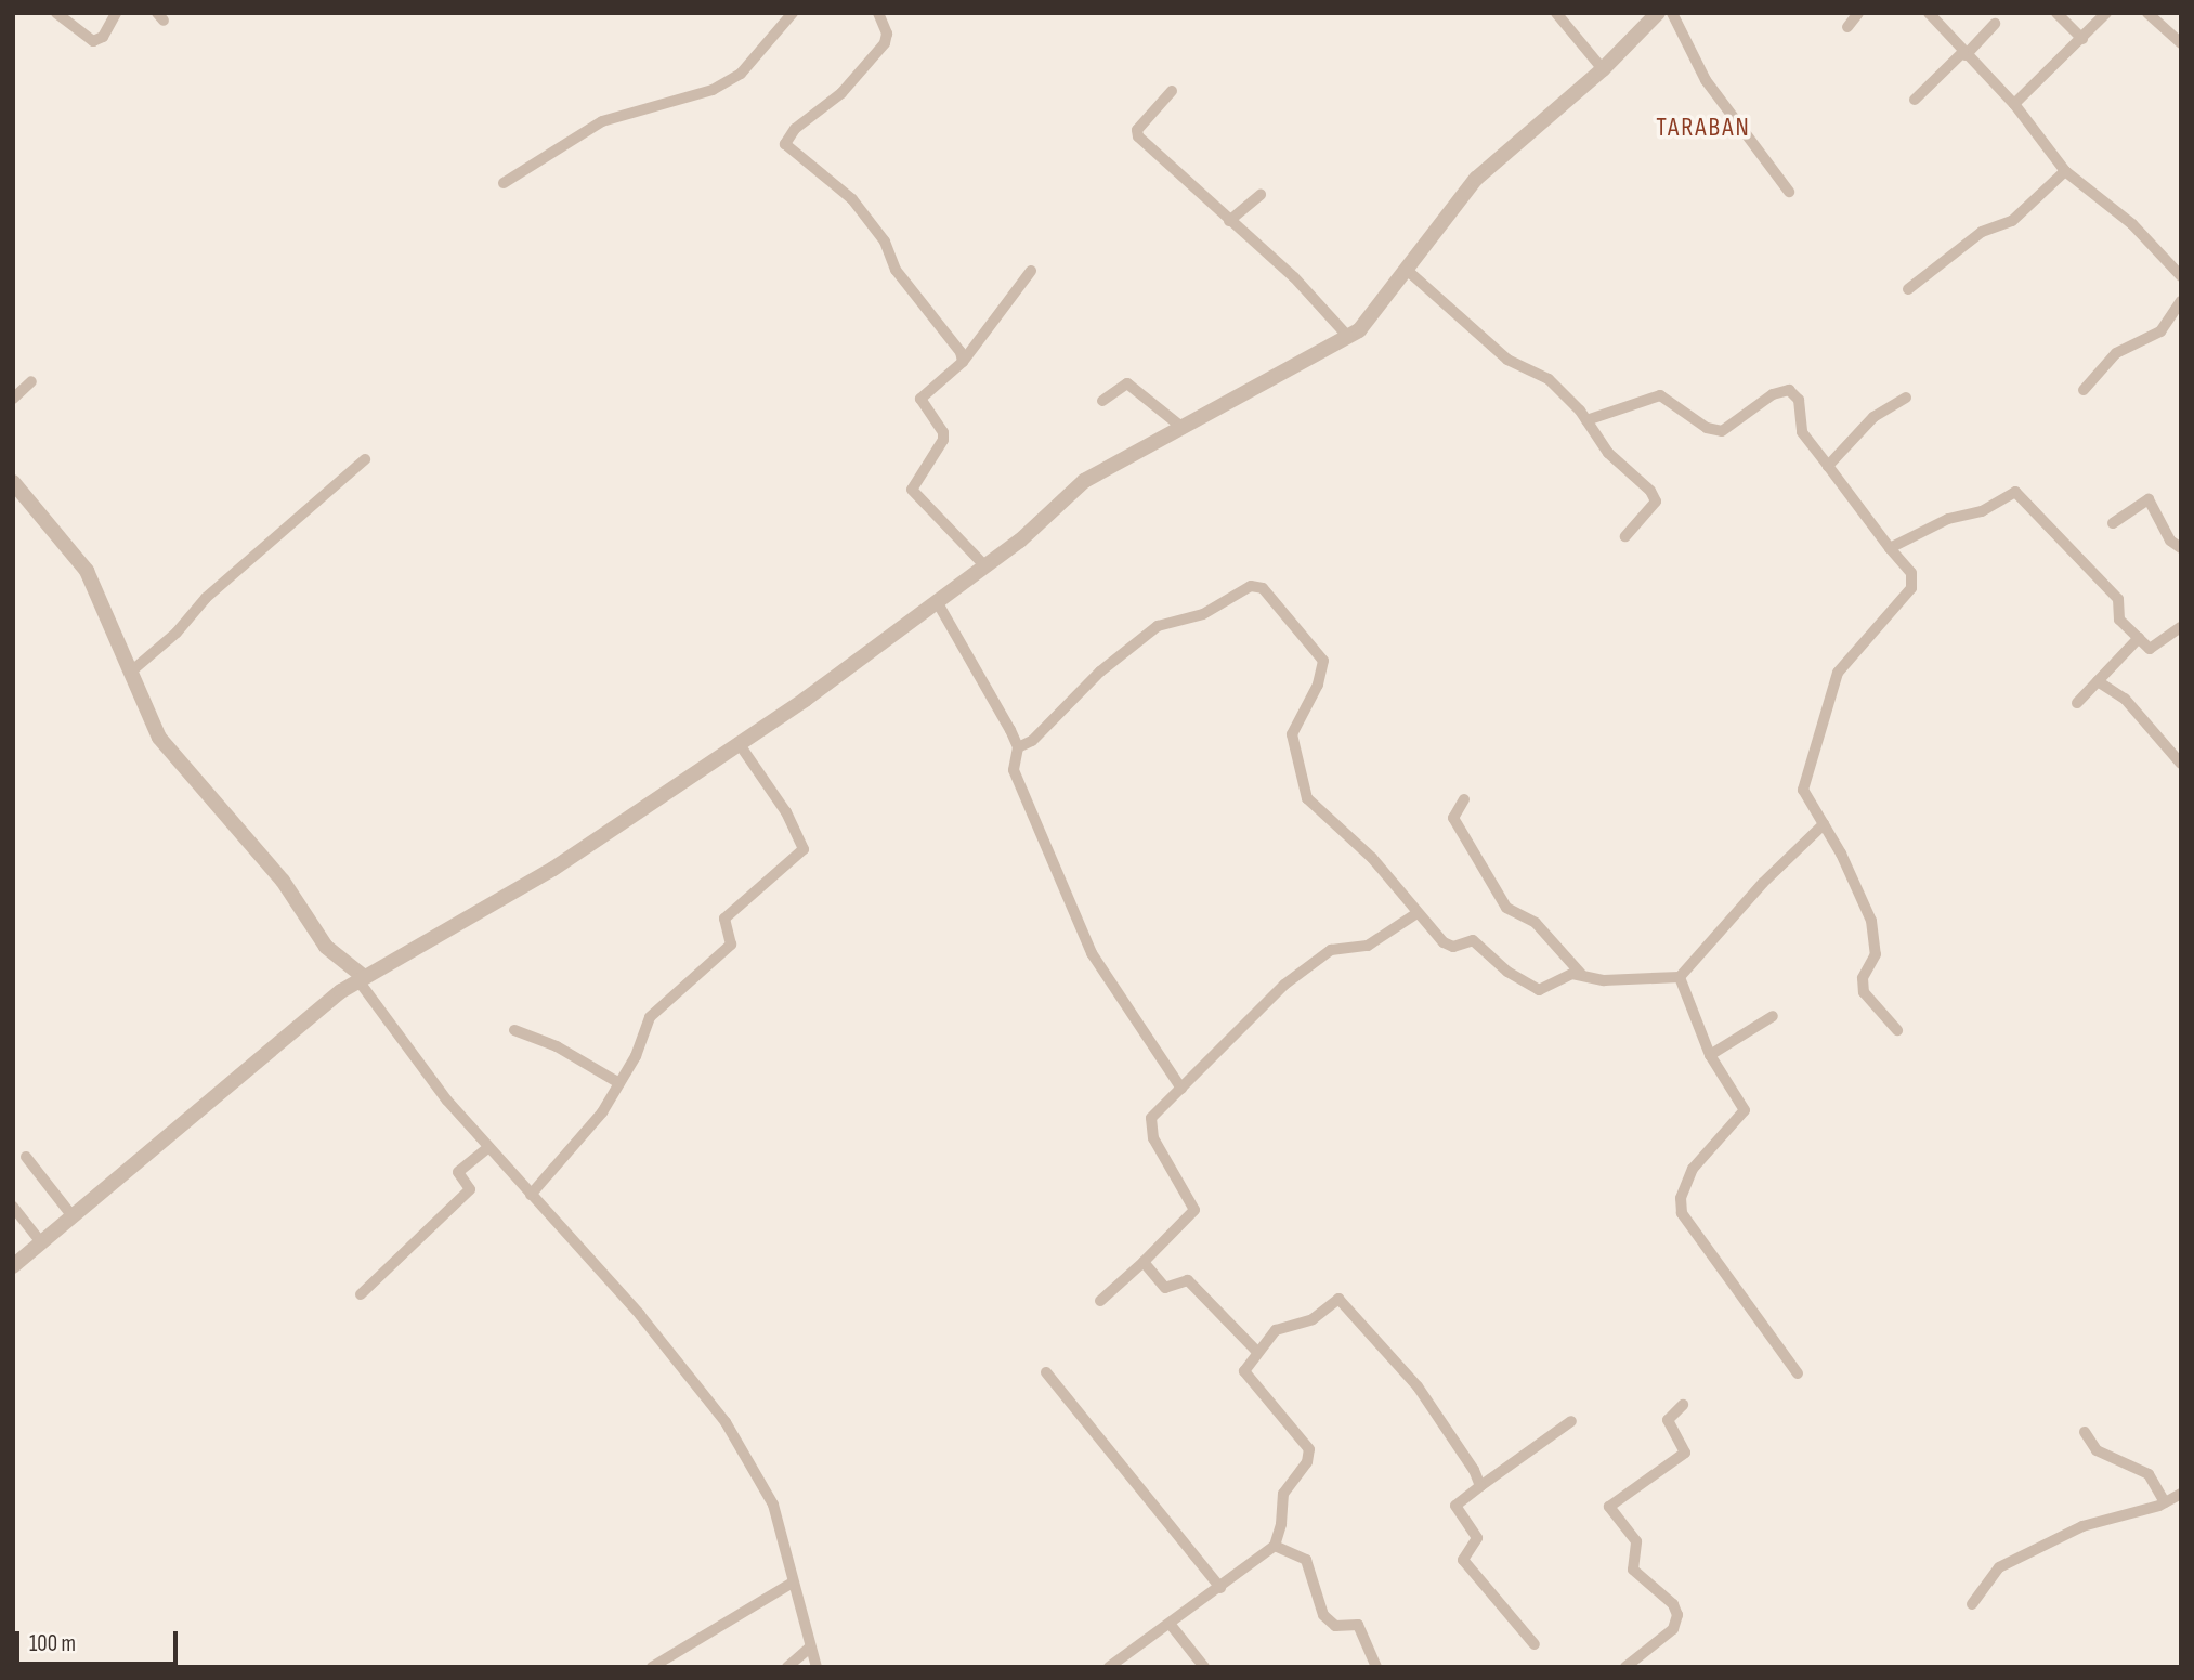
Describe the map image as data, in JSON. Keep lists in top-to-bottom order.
{
  "districts": ["TARABAN"],
  "scale_bar": "100 m"
}
